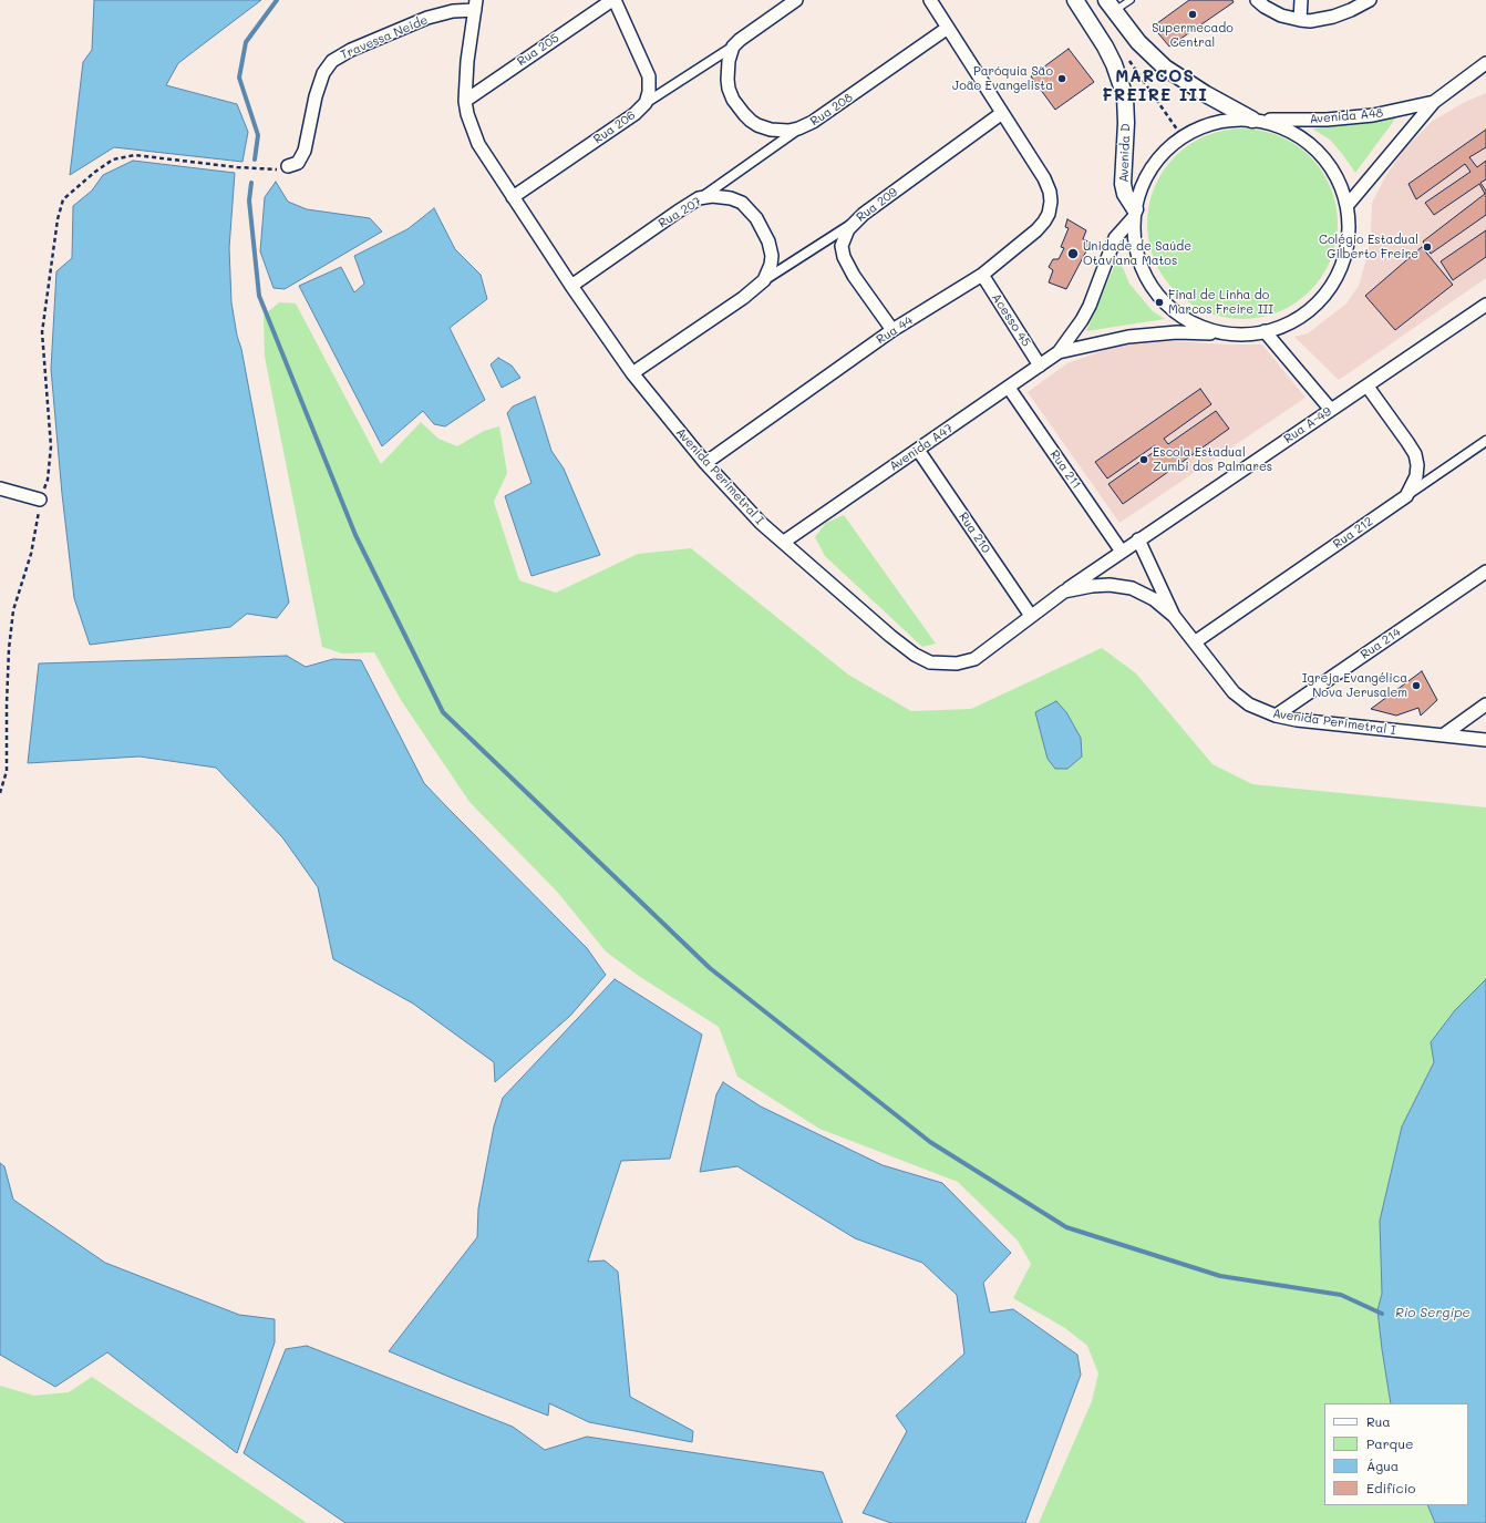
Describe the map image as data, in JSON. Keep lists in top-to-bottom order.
{
  "streets": {
    "street": [
      "Travessa Neide",
      "Rua 205",
      "Rua 208",
      "Avenida A48",
      "Rua 206",
      "Avenida D",
      "Rua 209",
      "Rua 207",
      "Acesso 45",
      "Rua 44",
      "Rua A-49",
      "Avenida A47",
      "Rua 211",
      "Avenida Perimetral I",
      "Rua 210",
      "Rua 212",
      "Rua 214"
    ]
  },
  "crossings": [
    ["Travessa Neide", "Avenida Perimetral I"],
    ["Rua 205", "Rua 206"],
    ["Rua 205", "Avenida Perimetral I"],
    ["Rua 208", "Rua 44"],
    ["Rua 206", "Avenida Perimetral I"],
    ["Avenida D", "Avenida A47"],
    ["Rua 209", "Rua 44"],
    ["Rua 207", "Avenida Perimetral I"],
    ["Acesso 45", "Rua 44"],
    ["Acesso 45", "Avenida A47"],
    ["Rua 44", "Avenida Perimetral I"],
    ["Rua A-49", "Rua 211"],
    ["Rua A-49", "Avenida Perimetral I"],
    ["Rua A-49", "Rua 212"],
    ["Avenida A47", "Rua 211"],
    ["Avenida A47", "Avenida Perimetral I"],
    ["Avenida A47", "Rua 210"],
    ["Avenida Perimetral I", "Rua 210"],
    ["Avenida Perimetral I", "Rua 212"],
    ["Avenida Perimetral I", "Rua 214"]
  ],
  "districts": ["MARCOS FREIRE III"],
  "water": ["Rio Sergipe"],
  "places": [
    "Supermecado Central",
    "Paróquia São João Evangelista",
    "Colégio Estadual Gilberto Freire",
    "Unidade de Saúde Otaviana Matos",
    "Final de Linha do Marcos Freire III",
    "Escola Estadual Zumbi dos Palmares",
    "Igreja Evangélica Nova Jerusalem"
  ],
  "legend": [
    "Rua",
    "Parque",
    "Água",
    "Edifício"
  ]
}
